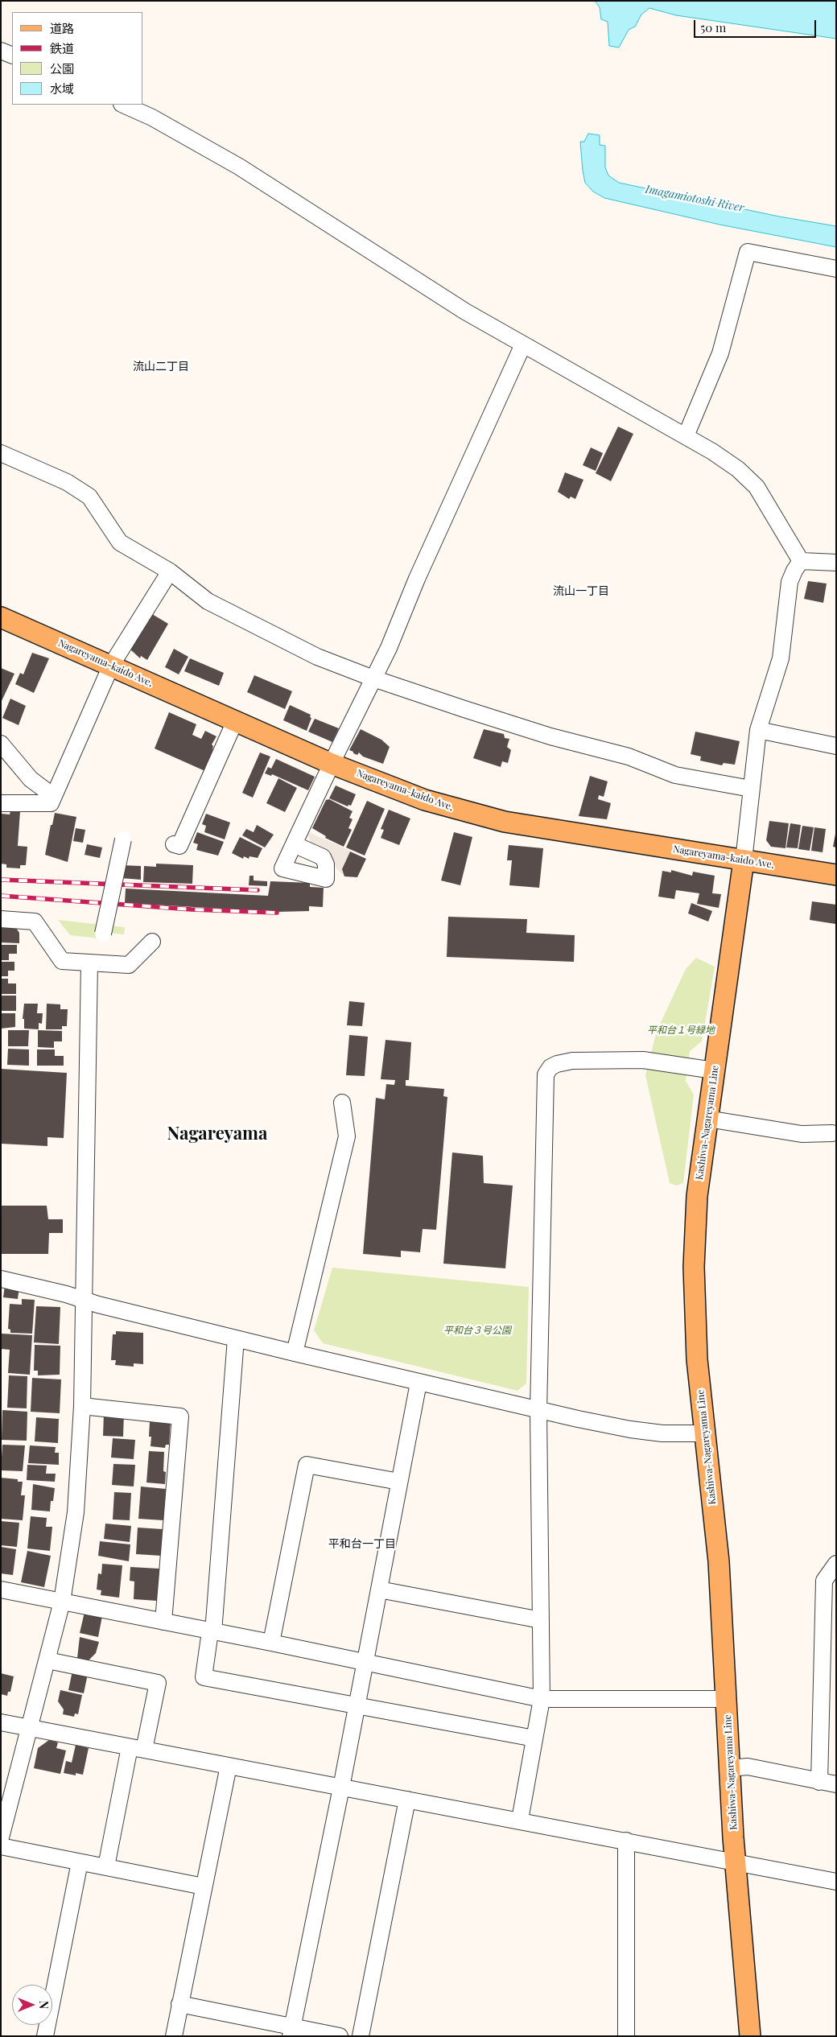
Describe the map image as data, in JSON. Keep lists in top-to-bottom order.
{
  "streets": {
    "main road": ["Nagareyama-kaido Ave.", "Kashiwa-Nagareyama Line"]
  },
  "crossings": [
    ["Nagareyama-kaido Ave.", "Kashiwa-Nagareyama Line"]
  ],
  "districts": [
    "流山二丁目",
    "流山一丁目",
    "Nagareyama",
    "平和台一丁目"
  ],
  "water": ["Imagamiotoshi River"],
  "parks": ["平和台１号緑地", "平和台３号公園"],
  "legend": [
    "道路",
    "鉄道",
    "公園",
    "水域"
  ],
  "scale_bar": "50 m",
  "north": "right"
}
